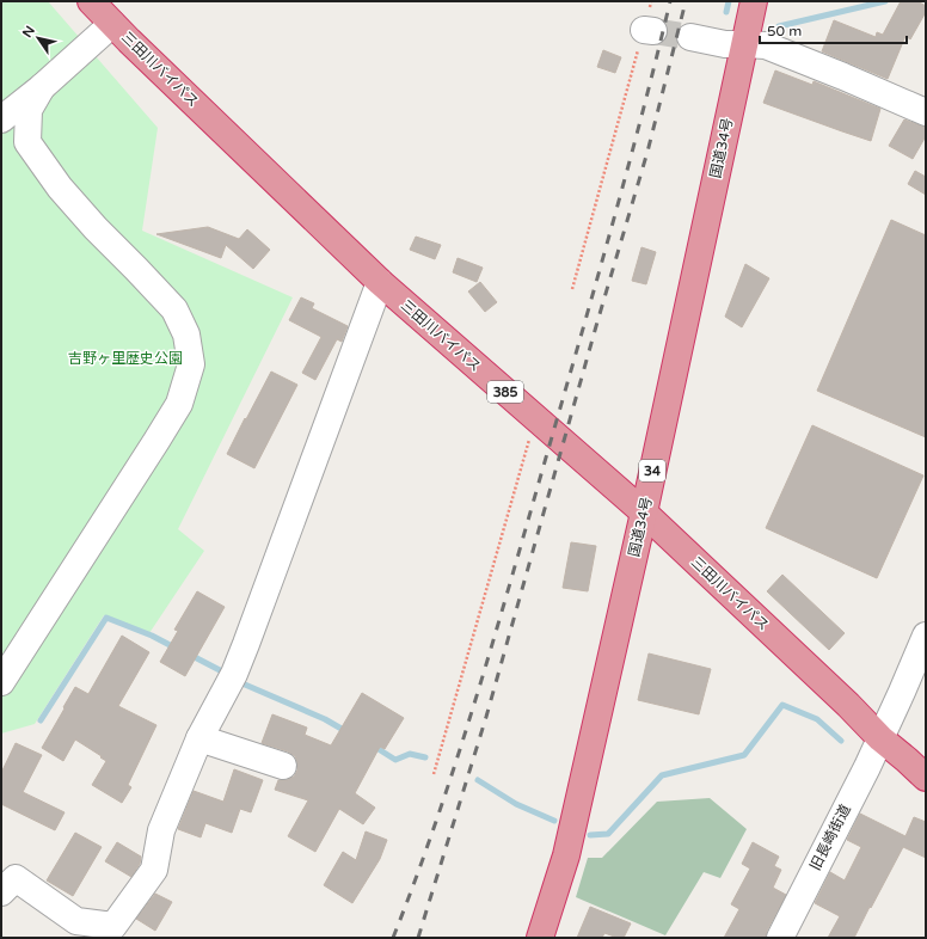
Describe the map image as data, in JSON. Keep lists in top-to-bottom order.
{
  "streets": {
    "highway": [
      "三田川バイパス",
      "国道34号",
      "385",
      "34"
    ],
    "street": ["旧長崎街道"]
  },
  "crossings": [
    ["三田川バイパス", "国道34号"],
    ["三田川バイパス", "旧長崎街道"]
  ],
  "parks": ["吉野ヶ里歴史公園"],
  "scale_bar": "50 m",
  "north": "top left"
}
